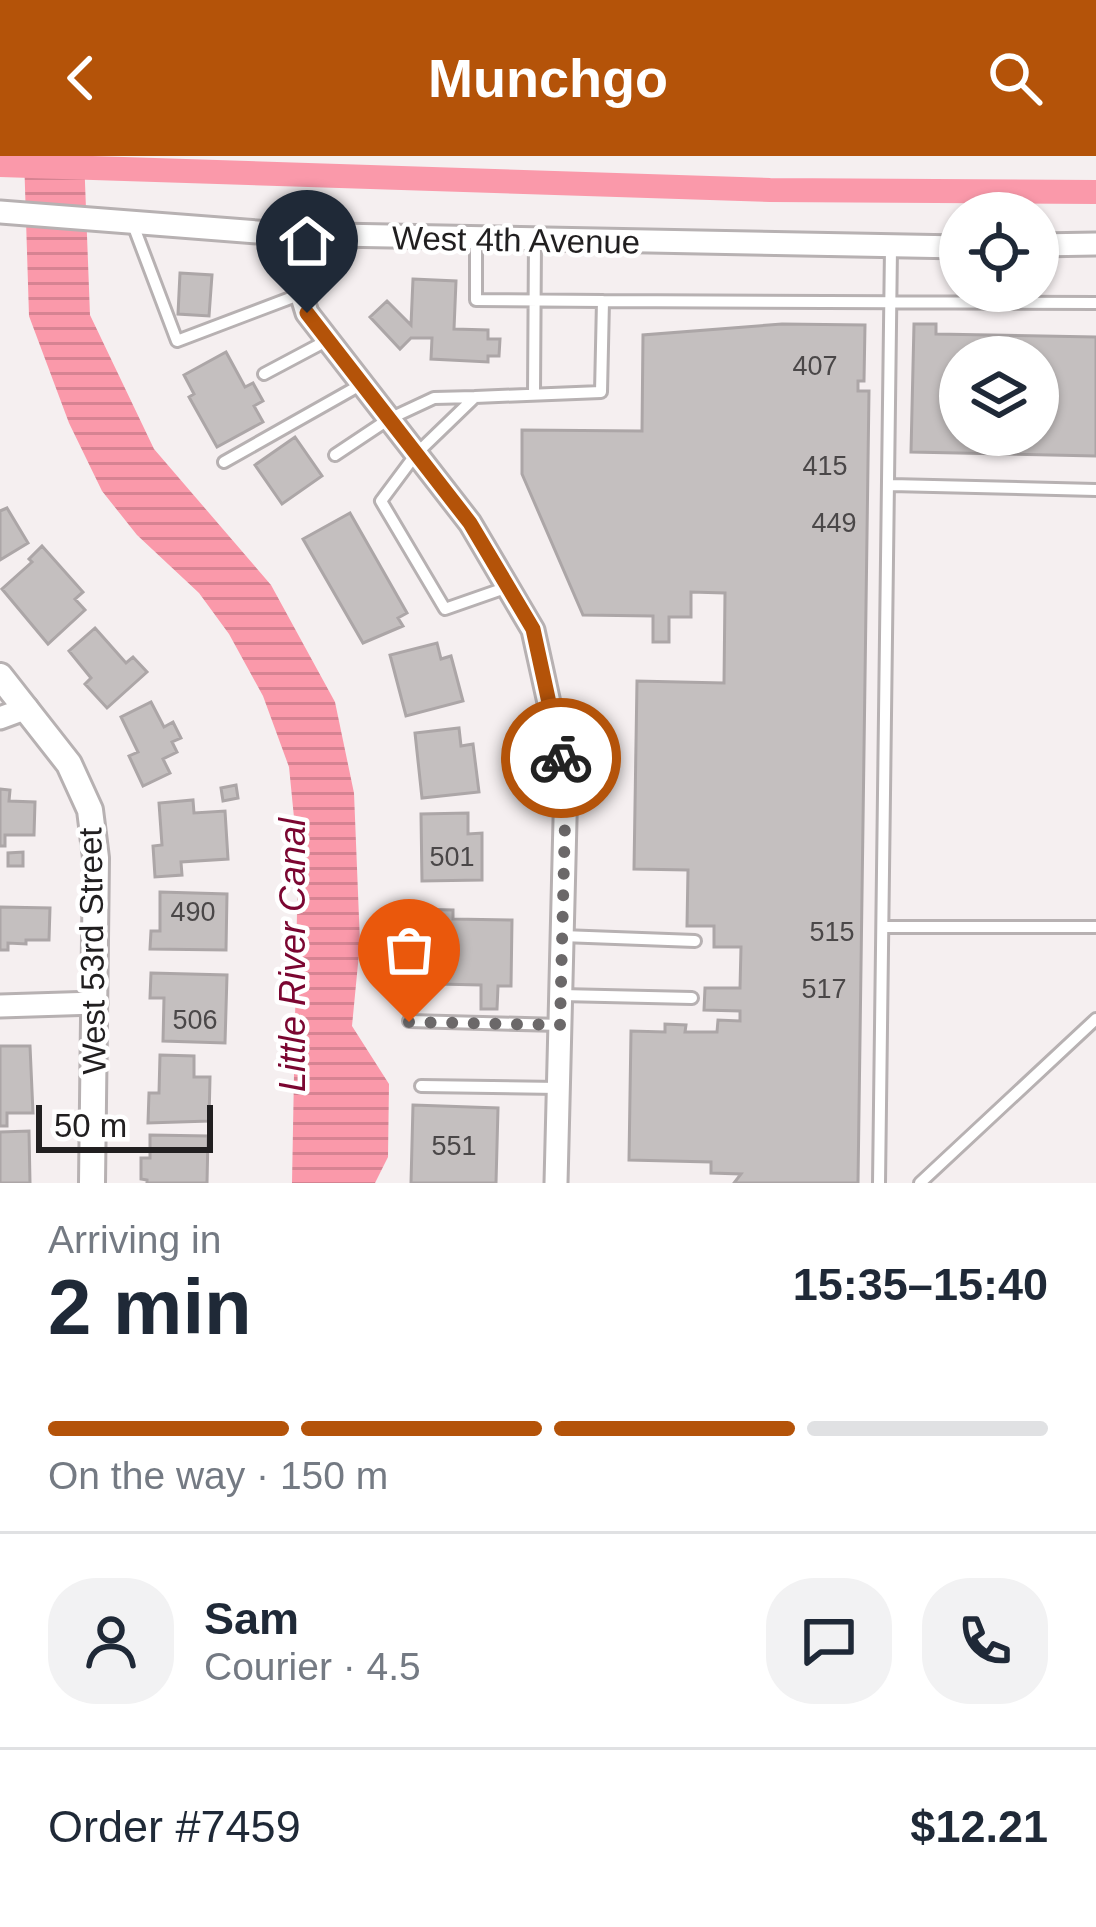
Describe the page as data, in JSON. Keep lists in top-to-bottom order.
{
  "streets": {
    "street": ["West 4th Avenue", "West 53rd Street"]
  },
  "water": ["Little River Canal"],
  "house_numbers": [
    "407",
    "415",
    "449",
    "501",
    "490",
    "515",
    "517",
    "506",
    "551"
  ],
  "scale_bar": "50 m",
  "page": {
    "header": "Munchgo",
    "scale": "50 m",
    "heading": ["2 min", "Arriving in", "15:35–15:40"],
    "panel": [
      "Sam",
      "Courier · 4.5",
      "Order #7459",
      "$12.21"
    ],
    "bar": "On the way · 150 m"
  }
}
